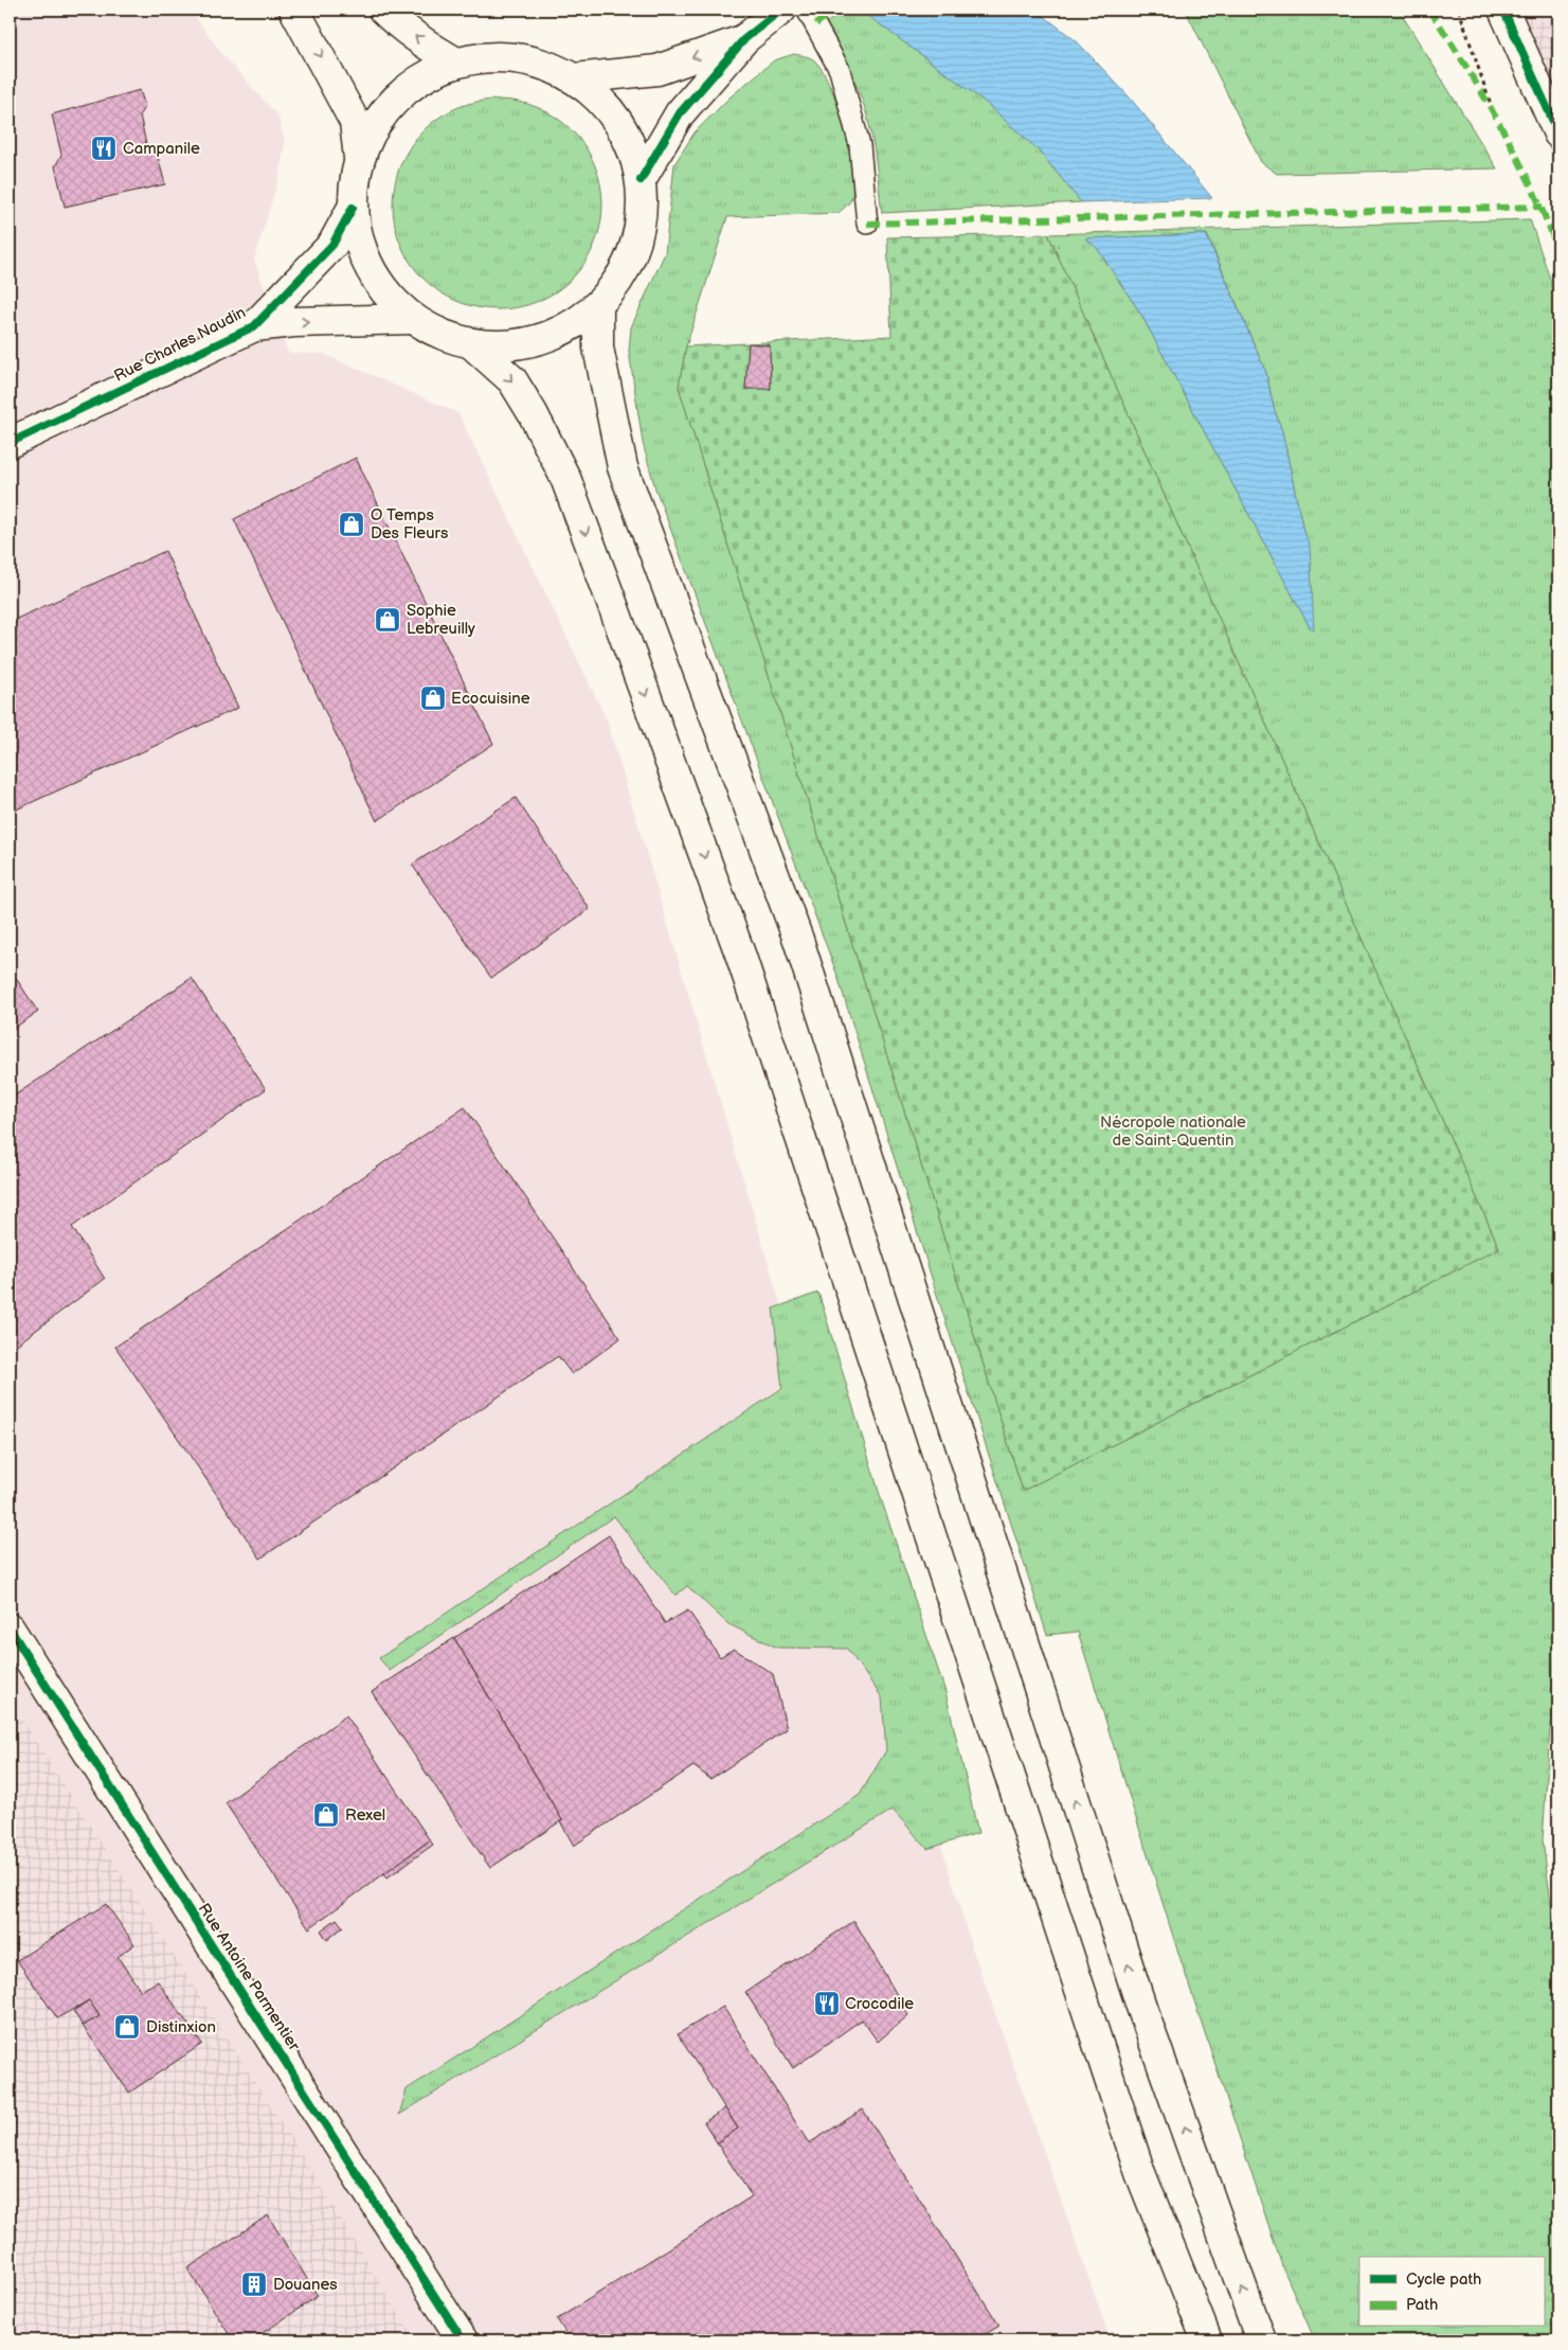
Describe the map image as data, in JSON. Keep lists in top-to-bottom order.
{
  "streets": {
    "main road": ["Rue Charles Naudin", "Rue Antoine Parmentier"]
  },
  "parks": ["Nécropole nationale de Saint-Quentin"],
  "places": {
    "restaurant": ["Campanile", "Crocodile"],
    "shop": [
      "O Temps Des Fleurs",
      "Sophie Lebreuilly",
      "Ecocuisine",
      "Rexel",
      "Distinxion"
    ],
    "building": ["Douanes"]
  },
  "legend": ["Cycle path", "Path"]
}
